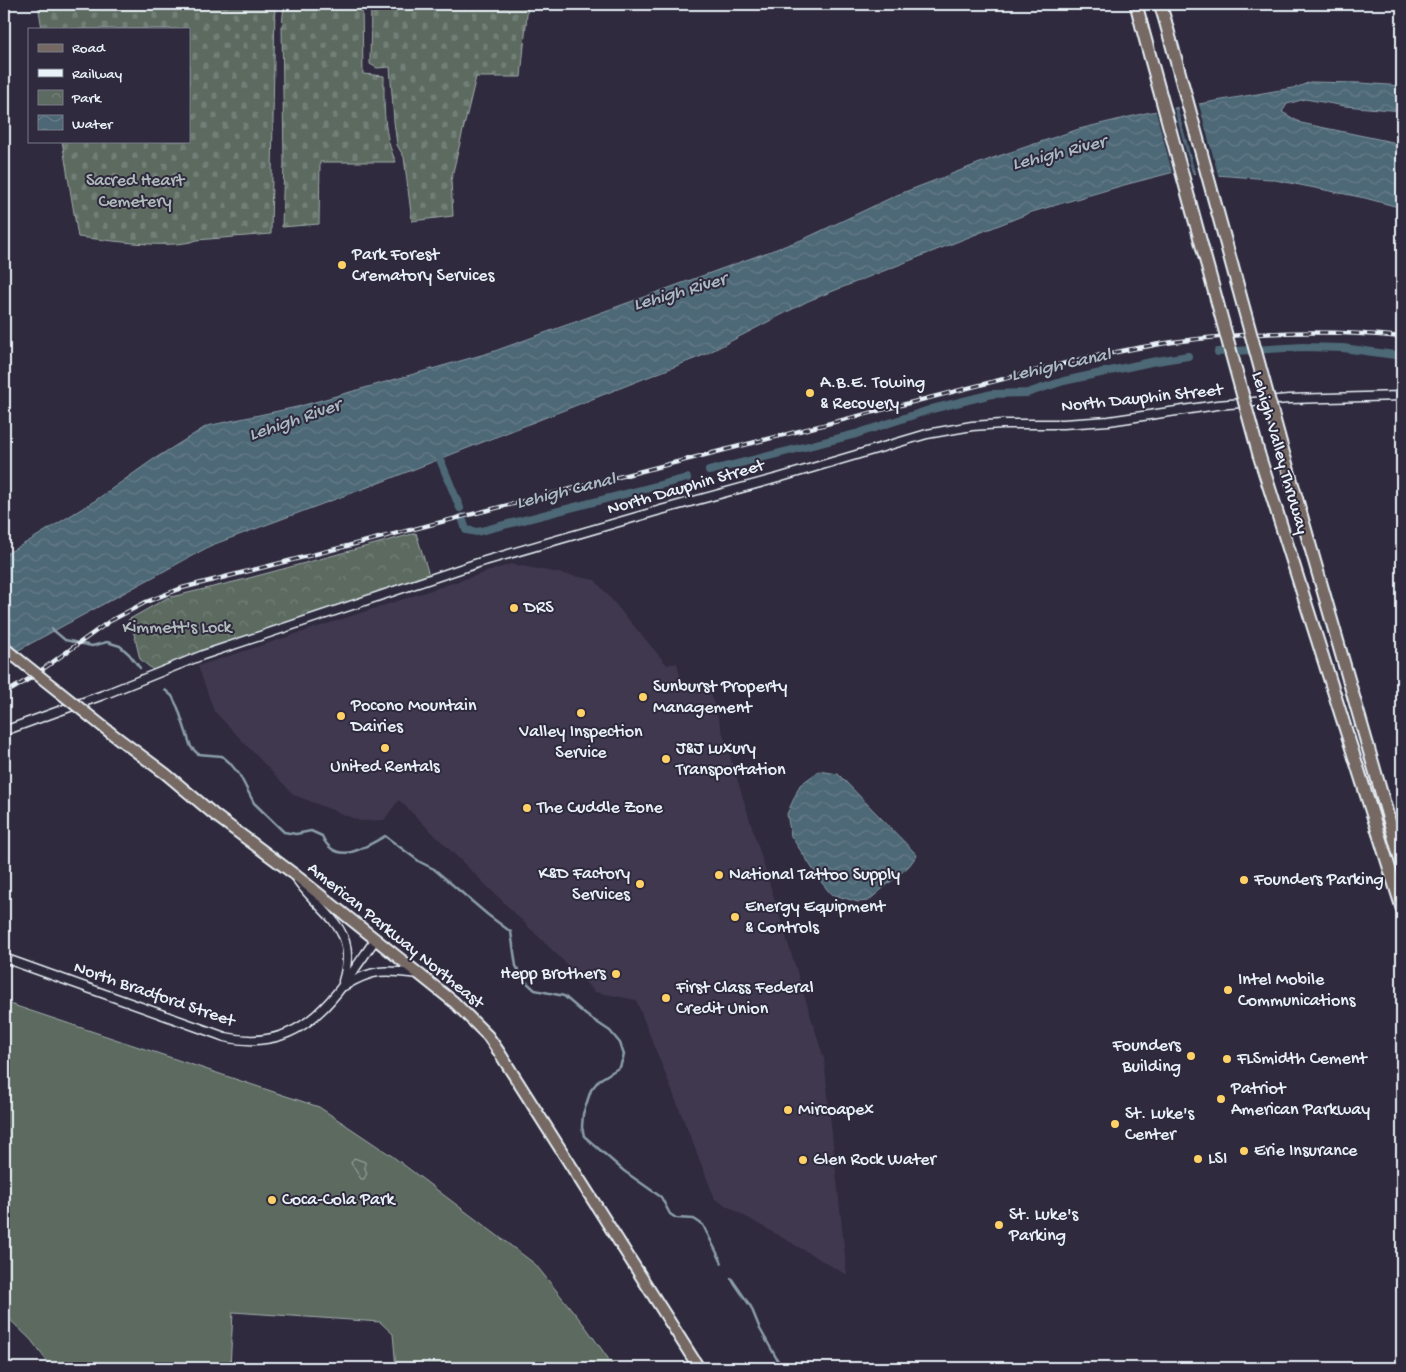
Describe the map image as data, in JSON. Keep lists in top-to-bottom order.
{
  "streets": {
    "highway": ["Lehigh Valley Thruway"],
    "main road": ["American Parkway Northeast"],
    "street": ["North Dauphin Street", "North Bradford Street"]
  },
  "crossings": [
    ["American Parkway Northeast", "North Bradford Street"]
  ],
  "water": ["Lehigh River", "Lehigh Canal"],
  "parks": ["Sacred Heart Cemetery", "Kimmett's Lock"],
  "places": [
    "Park Forest Crematory Services",
    "A.B.E. Towing & Recovery",
    "DRS",
    "Sunburst Property Management",
    "Valley Inspection Service",
    "Pocono Mountain Dairies",
    "United Rentals",
    "J&J Luxury Transportation",
    "The Cuddle Zone",
    "National Tattoo Supply",
    "Founders Parking",
    "K&D Factory Services",
    "Energy Equipment & Controls",
    "Hepp Brothers",
    "Intel Mobile Communications",
    "First Class Federal Credit Union",
    "Founders Building",
    "FLSmidth Cement",
    "Patriot American Parkway",
    "Mircoapex",
    "St. Luke's Center",
    "Erie Insurance",
    "LSI",
    "Glen Rock Water",
    "Coca-Cola Park",
    "St. Luke's Parking"
  ],
  "legend": [
    "Road",
    "Railway",
    "Park",
    "Water"
  ]
}
